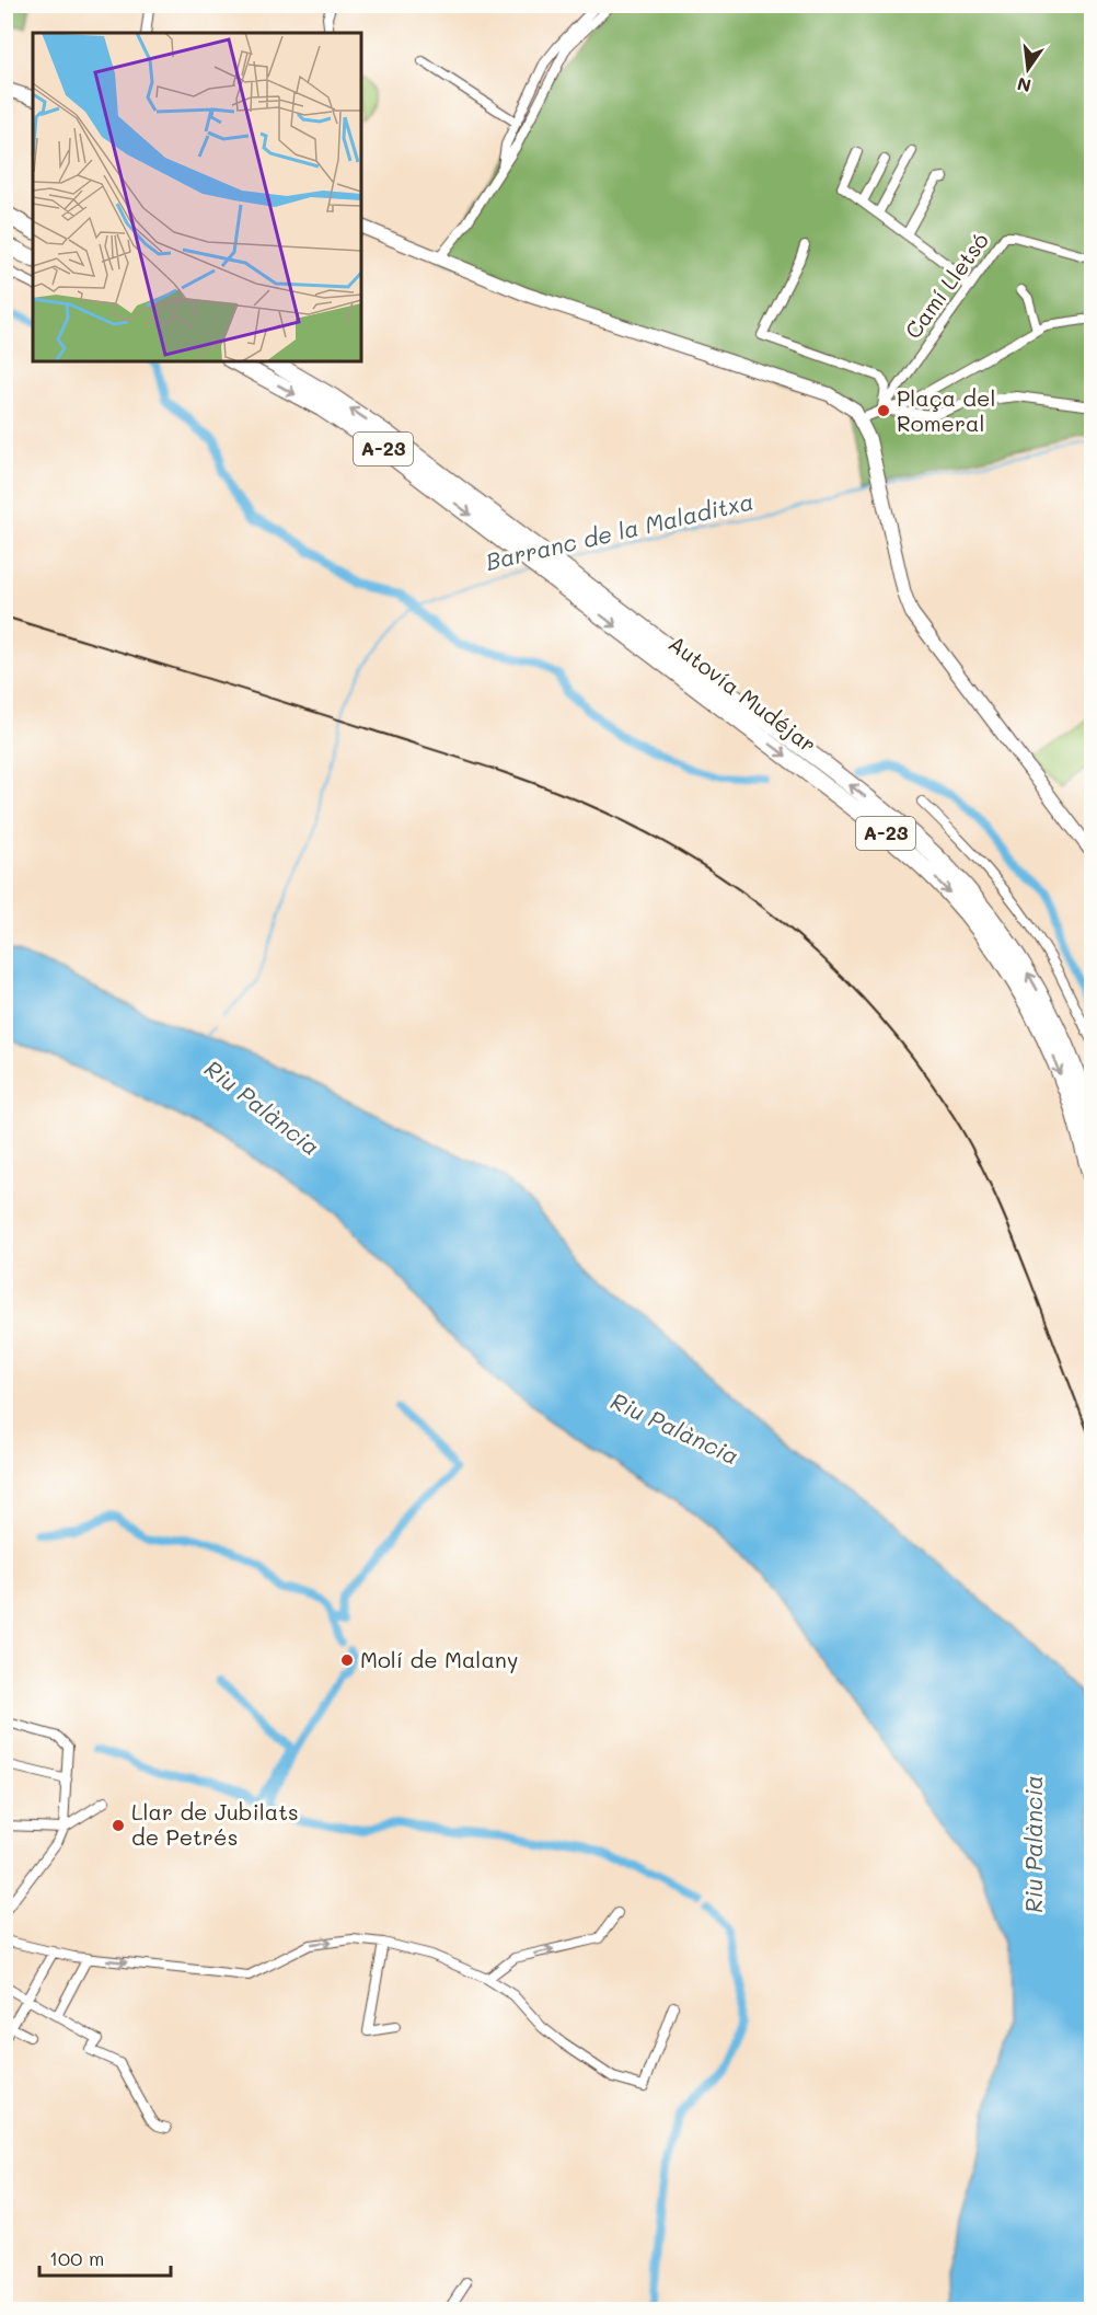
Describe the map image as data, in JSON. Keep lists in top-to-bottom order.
{
  "streets": {
    "highway": ["A-23", "Autovía Mudéjar"],
    "street": ["Camí Lletsó"]
  },
  "water": ["Barranc de la Maladitxa", "Riu Palància"],
  "places": ["Plaça del Romeral", "Molí de Malany", "Llar de Jubilats de Petrés"],
  "scale_bar": "100 m",
  "north": "bottom"
}
